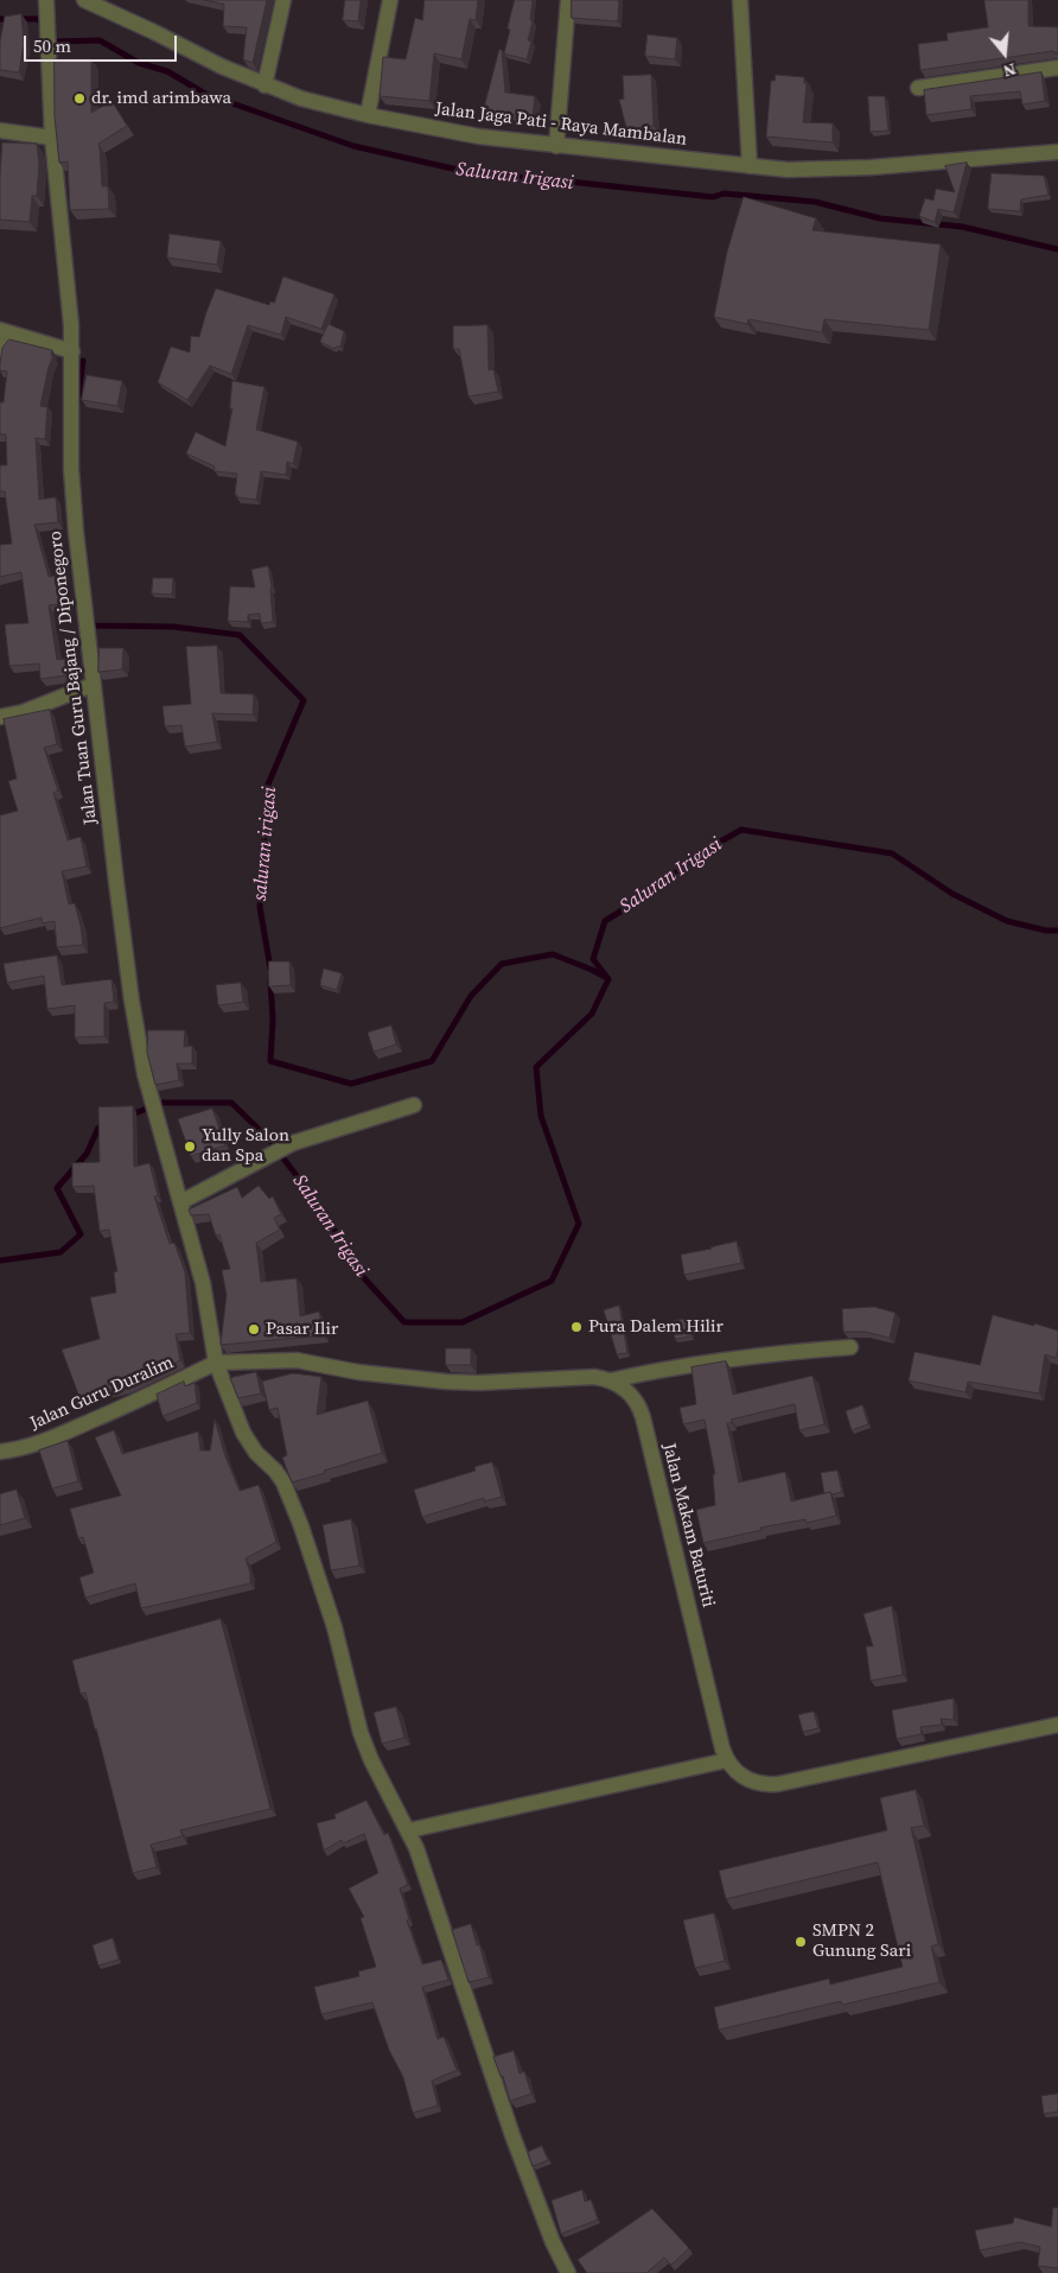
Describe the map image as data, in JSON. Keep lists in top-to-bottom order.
{
  "streets": {
    "street": [
      "Jalan Jaga Pati - Raya Mambalan",
      "Jalan Tuan Guru Bajang / Diponegoro",
      "Jalan Guru Duralim",
      "Jalan Makam Baturiti"
    ]
  },
  "crossings": [
    ["Jalan Tuan Guru Bajang / Diponegoro", "Jalan Guru Duralim"]
  ],
  "water": ["Saluran Irigasi", "saluran irigasi"],
  "places": [
    "dr. imd arimbawa",
    "Yully Salon dan Spa",
    "Pura Dalem Hilir",
    "Pasar Ilir",
    "SMPN 2 Gunung Sari"
  ],
  "scale_bar": "50 m",
  "north": "bottom"
}
